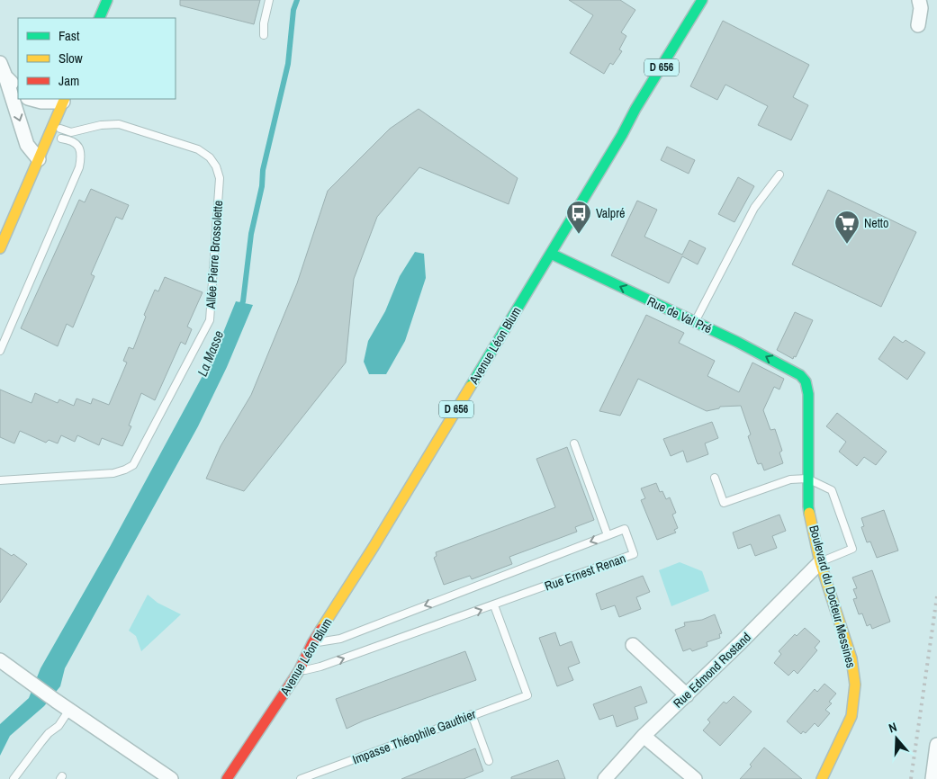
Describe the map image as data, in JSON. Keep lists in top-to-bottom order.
{
  "streets": {
    "main road": [
      "D 656",
      "Rue de Val Pré",
      "Avenue Léon Blum",
      "Boulevard du Docteur Messines"
    ],
    "street": ["Rue Edmond Rostand"],
    "lane": ["Allée Pierre Brossolette", "Rue Ernest Renan", "Impasse Théophile Gauthier"]
  },
  "crossings": [
    ["Rue de Val Pré", "Avenue Léon Blum"],
    ["Rue de Val Pré", "Boulevard du Docteur Messines"],
    ["Avenue Léon Blum", "Rue Ernest Renan"],
    ["Rue Ernest Renan", "Impasse Théophile Gauthier"],
    ["Boulevard du Docteur Messines", "Rue Edmond Rostand"]
  ],
  "one_way": ["Rue de Val Pré"],
  "water": ["La Masse"],
  "places": {
    "bus stop": ["Valpré"],
    "supermarket": ["Netto"]
  },
  "legend": ["Fast", "Slow", "Jam"],
  "north": "top"
}
